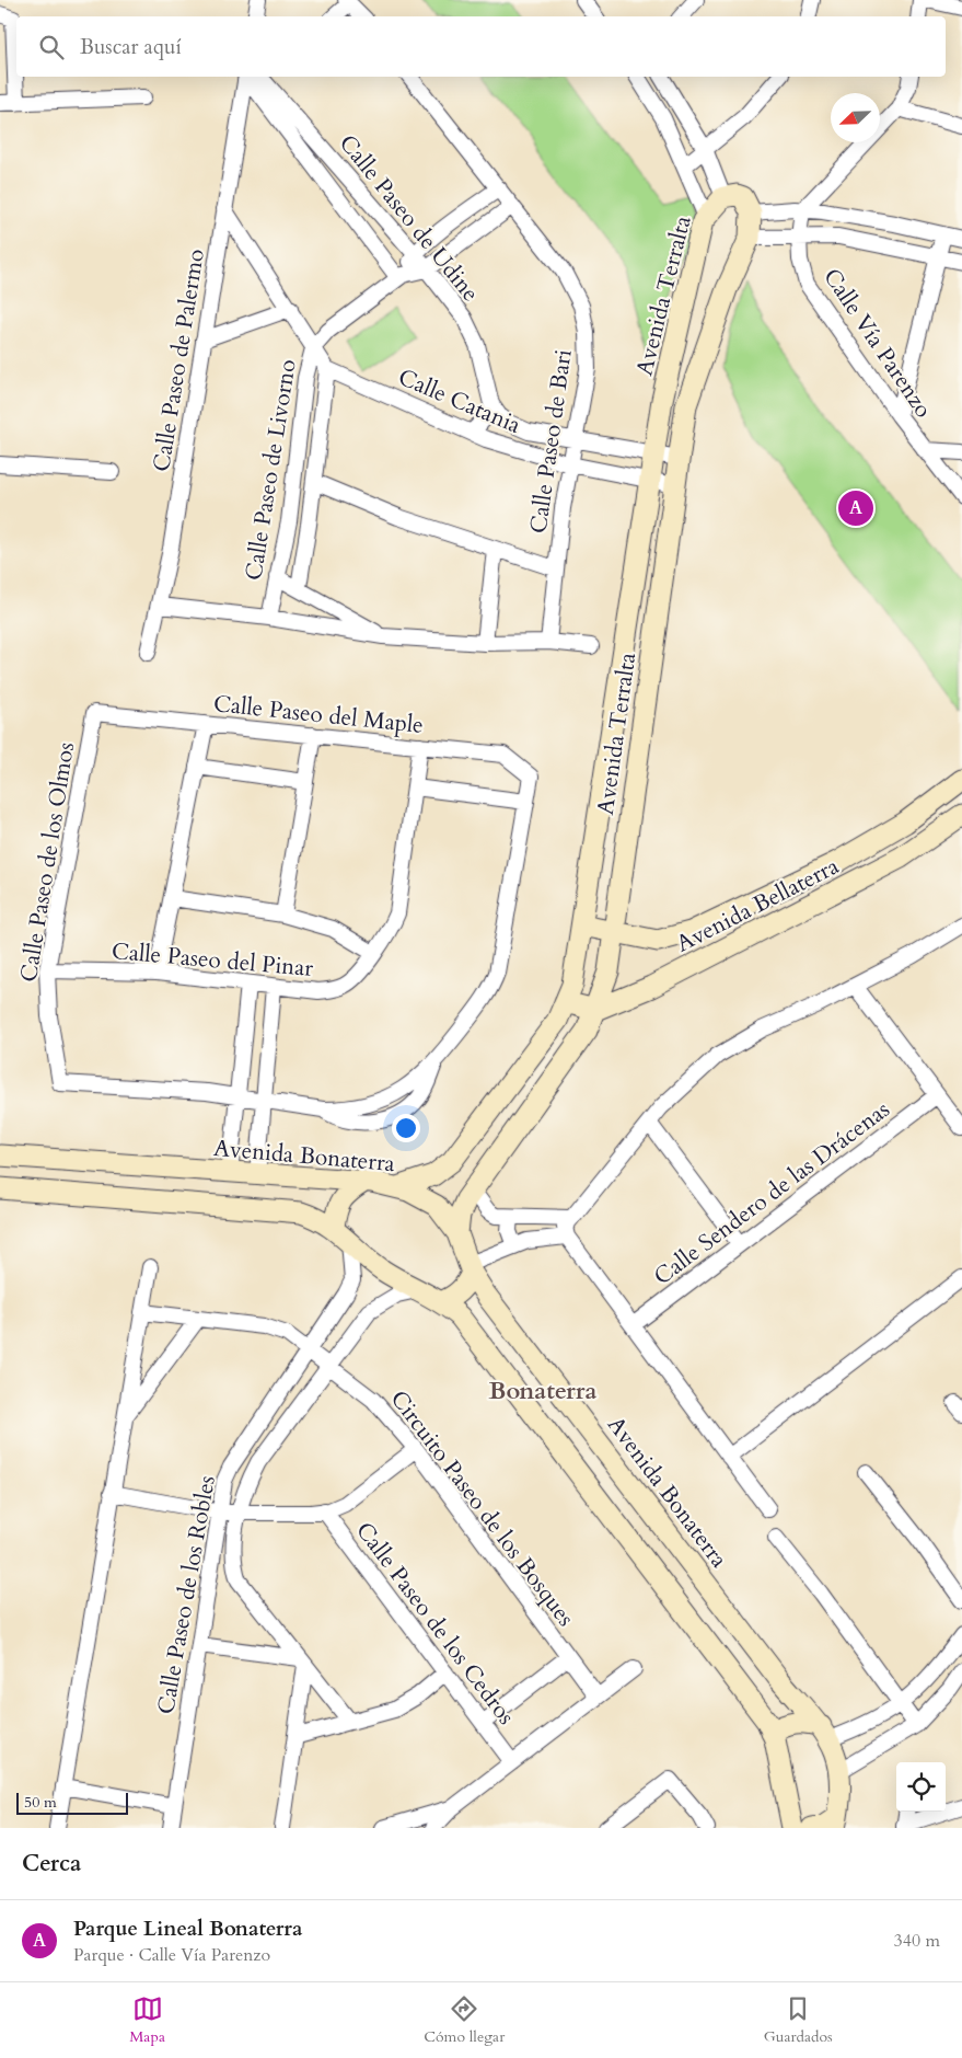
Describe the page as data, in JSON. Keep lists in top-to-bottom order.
{
  "streets": {
    "street": [
      "Calle Paseo de Udine",
      "Avenida Terralta",
      "Calle Vía Parenzo",
      "Calle Paseo de Palermo",
      "Calle Catania",
      "Calle Paseo de Bari",
      "Calle Paseo de Livorno",
      "Calle Paseo del Maple",
      "Calle Paseo de los Olmos",
      "Avenida Bellaterra",
      "Calle Paseo del Pinar",
      "Avenida Bonaterra",
      "Calle Sendero de las Drácenas",
      "Circuito Paseo de los Bosques",
      "Calle Paseo de los Robles",
      "Calle Paseo de los Cedros"
    ]
  },
  "crossings": [
    ["Calle Paseo de Udine", "Calle Paseo de Palermo"],
    ["Calle Paseo de Udine", "Calle Paseo de Livorno"],
    ["Avenida Terralta", "Calle Catania"],
    ["Avenida Terralta", "Avenida Bellaterra"],
    ["Avenida Terralta", "Avenida Bonaterra"],
    ["Calle Catania", "Calle Paseo de Bari"],
    ["Calle Catania", "Calle Paseo de Livorno"],
    ["Calle Paseo de Bari", "Calle Paseo de Livorno"],
    ["Calle Paseo del Maple", "Calle Paseo de los Olmos"],
    ["Calle Paseo del Maple", "Calle Paseo del Pinar"],
    ["Calle Paseo de los Olmos", "Calle Paseo del Pinar"],
    ["Circuito Paseo de los Bosques", "Calle Paseo de los Robles"]
  ],
  "districts": ["Bonaterra"],
  "scale_bar": "50 m",
  "north": "bottom left",
  "page": {
    "search": "Buscar aquí",
    "pins": "A",
    "scale": "50 m",
    "heading": "Cerca",
    "list": [
      {
        "mark": "A",
        "name": "Parque Lineal Bonaterra",
        "note": "Parque · Calle Vía Parenzo",
        "value": "340 m"
      }
    ],
    "nav": ["Mapa", "Cómo llegar", "Guardados"]
  }
}
